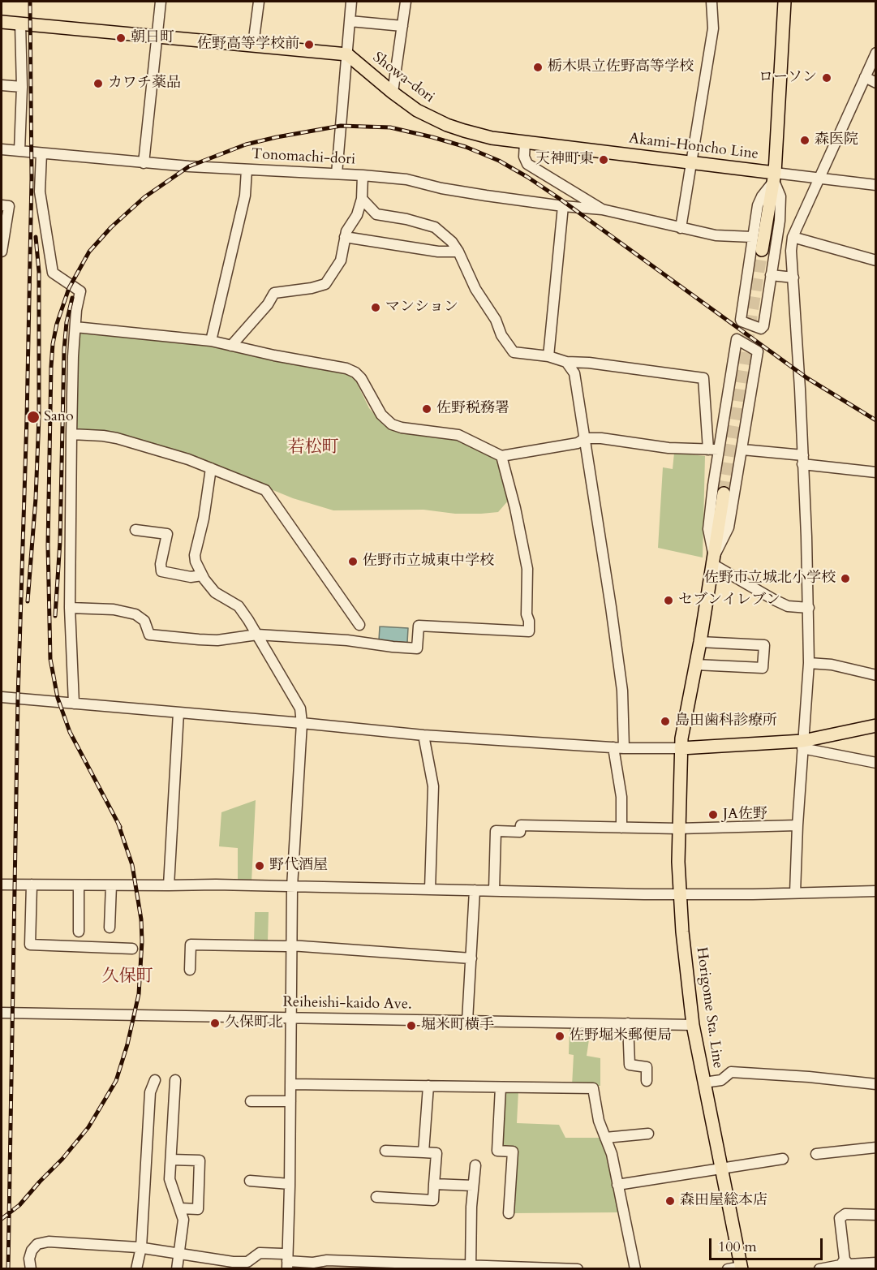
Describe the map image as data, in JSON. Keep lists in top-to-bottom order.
{
  "streets": {
    "main road": ["Showa-dori", "Akami-Honcho Line", "Horigome Sta. Line"],
    "street": ["Tonomachi-dori", "Reiheishi-kaido Ave."]
  },
  "crossings": [
    ["Showa-dori", "Akami-Honcho Line"],
    ["Reiheishi-kaido Ave.", "Horigome Sta. Line"]
  ],
  "districts": ["若松町", "久保町"],
  "places": [
    "朝日町",
    "佐野高等学校前",
    "栃木県立佐野高等学校",
    "ローソン",
    "カワチ薬品",
    "森医院",
    "天神町東",
    "マンション",
    "佐野税務署",
    "Sano",
    "佐野市立城東中学校",
    "佐野市立城北小学校",
    "セブンイレブン",
    "島田歯科診療所",
    "JA佐野",
    "野代酒屋",
    "久保町北",
    "堀米町横手",
    "佐野堀米郵便局",
    "森田屋総本店"
  ],
  "scale_bar": "100 m"
}
